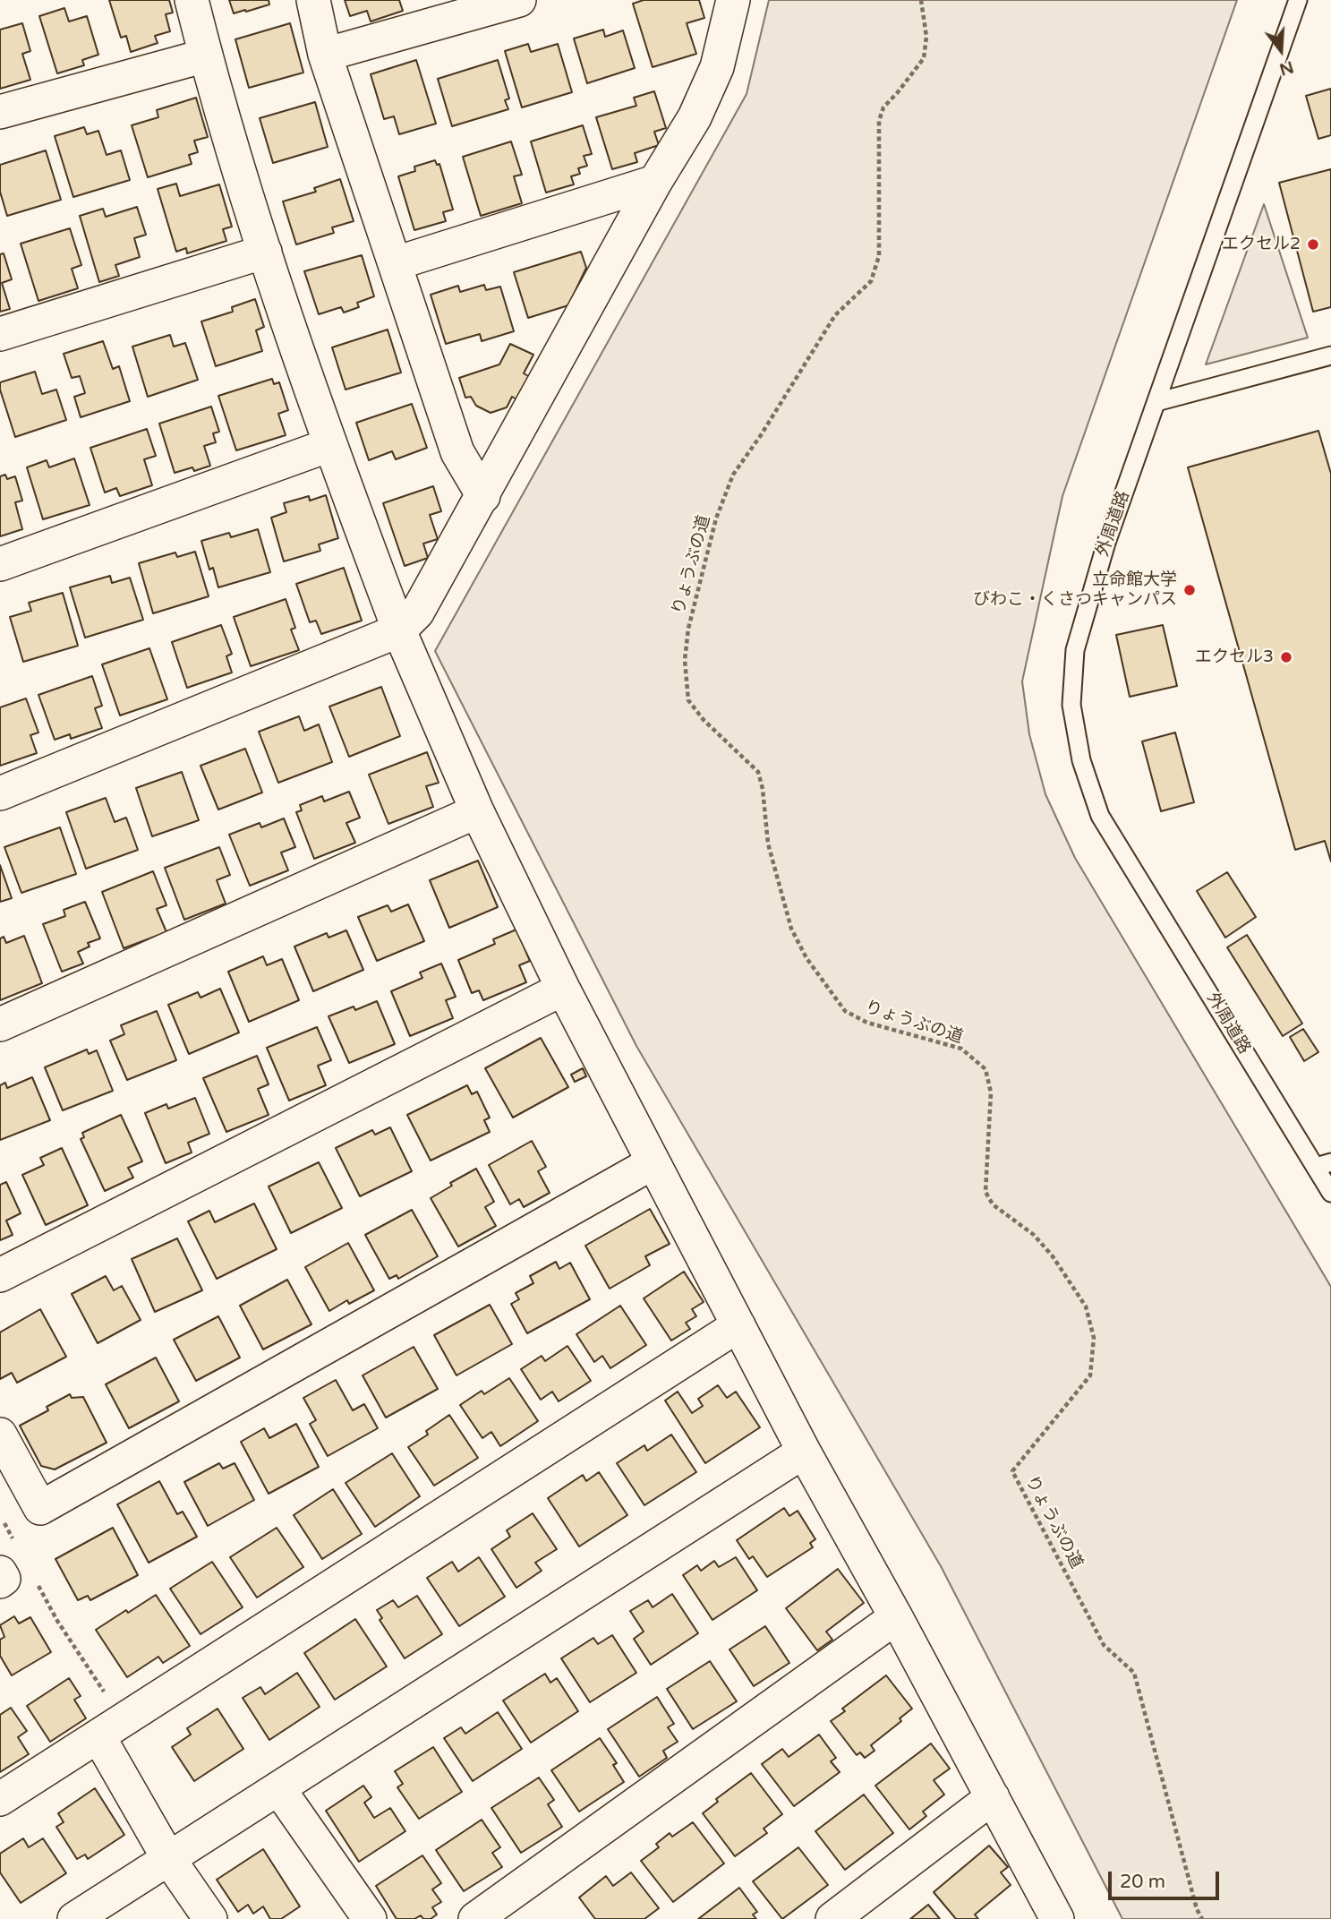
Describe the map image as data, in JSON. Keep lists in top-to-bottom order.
{
  "streets": {
    "lane": ["外周道路"],
    "path": ["りょうぶの道"]
  },
  "places": ["エクセル2", "立命館大学 びわこ・くさつキャンパス", "エクセル3"],
  "scale_bar": "20 m",
  "north": "bottom"
}
